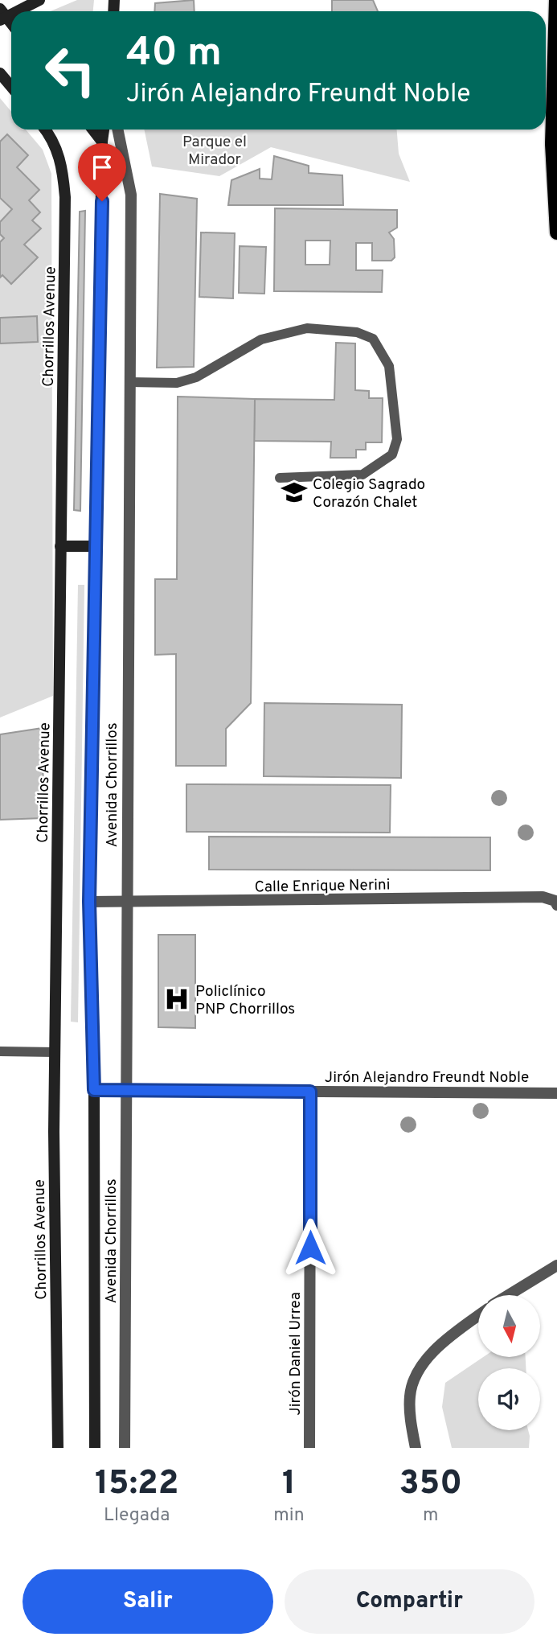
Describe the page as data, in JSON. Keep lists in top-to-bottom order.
{
  "streets": {
    "main road": ["Chorrillos Avenue"],
    "street": [
      "Avenida Chorrillos",
      "Calle Enrique Nerini",
      "Jirón Alejandro Freundt Noble",
      "Jirón Daniel Urrea"
    ]
  },
  "crossings": [
    ["Avenida Chorrillos", "Calle Enrique Nerini"],
    ["Avenida Chorrillos", "Jirón Alejandro Freundt Noble"],
    ["Jirón Alejandro Freundt Noble", "Jirón Daniel Urrea"]
  ],
  "parks": ["Parque el Mirador"],
  "places": {
    "school or university": ["Colegio Sagrado Corazón Chalet"],
    "hospital": ["Policlínico PNP Chorrillos"]
  },
  "north": "bottom",
  "page": {
    "turn": ["40 m", "Jirón Alejandro Freundt Noble"],
    "eta": [
      "15:22",
      "Llegada",
      "1",
      "min",
      "350",
      "m"
    ],
    "buttons": ["Salir", "Compartir"]
  }
}
